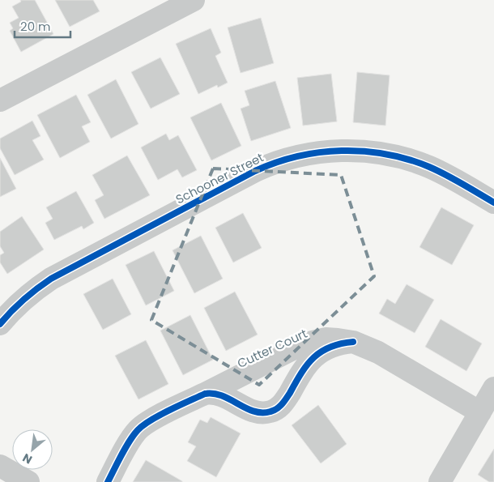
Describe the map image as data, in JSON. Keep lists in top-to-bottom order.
{
  "streets": {
    "street": ["Schooner Street", "Cutter Court"]
  },
  "scale_bar": "20 m",
  "north": "bottom left"
}
